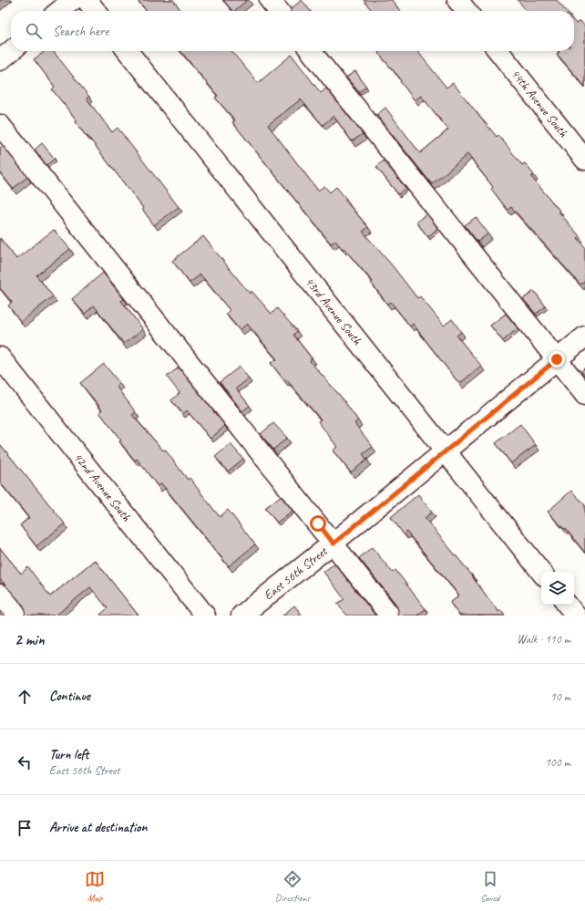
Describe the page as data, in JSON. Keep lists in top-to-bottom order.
{
  "streets": {
    "street": [
      "44th Avenue South",
      "43rd Avenue South",
      "42nd Avenue South",
      "East 56th Street"
    ]
  },
  "crossings": [
    ["43rd Avenue South", "East 56th Street"]
  ],
  "page": {
    "search": "Search here",
    "heading": ["2 min", "Walk · 110 m"],
    "list": [
      ["Continue", "10 m"],
      ["Turn left", "East 56th Street", "100 m"],
      "Arrive at destination"
    ],
    "nav": ["Map", "Directions", "Saved"]
  }
}
